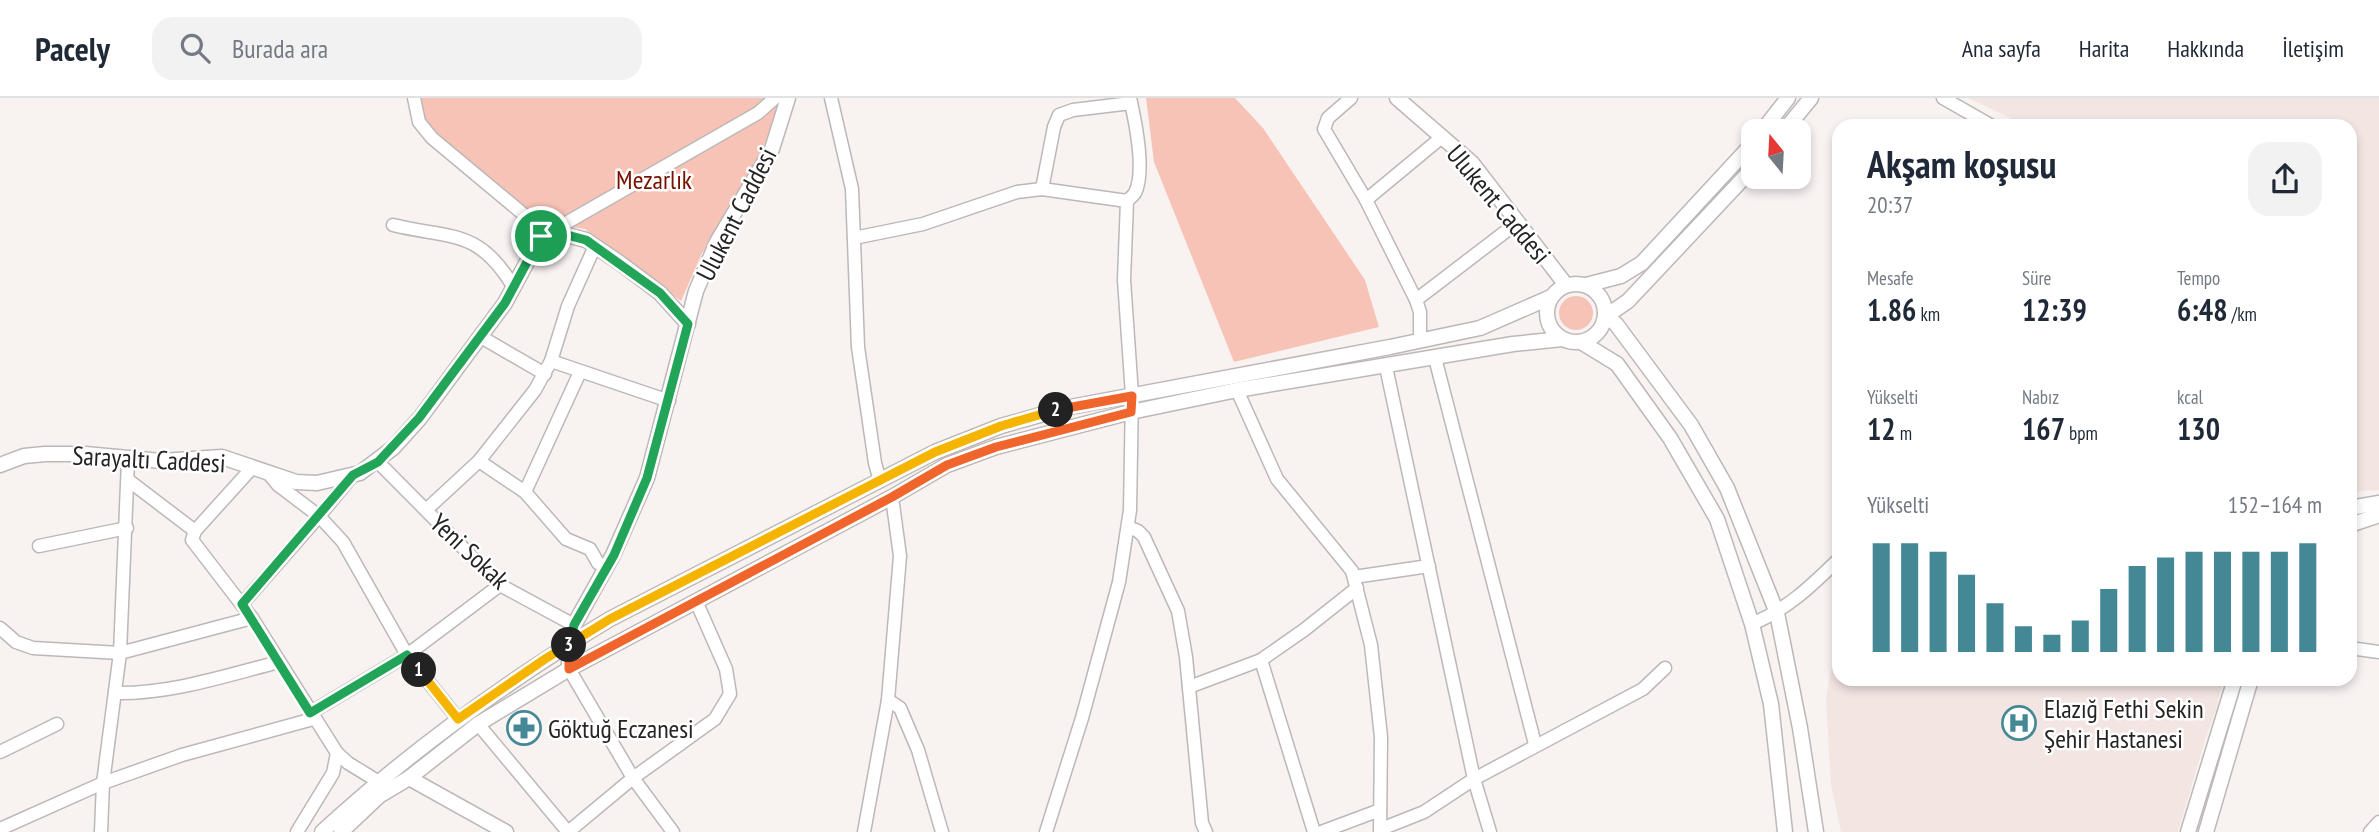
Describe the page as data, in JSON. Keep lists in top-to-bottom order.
{
  "streets": {
    "street": ["Ulukent Caddesi", "Sarayaltı Caddesi", "Yeni Sokak"]
  },
  "crossings": [
    ["Ulukent Caddesi", "Yeni Sokak"],
    ["Sarayaltı Caddesi", "Yeni Sokak"]
  ],
  "parks": ["Mezarlık"],
  "places": {
    "hospital": ["Elazığ Fethi Sekin Şehir Hastanesi"],
    "pharmacy": ["Göktuğ Eczanesi"]
  },
  "north": "top",
  "page": {
    "header": "Pacely",
    "search": "Burada ara",
    "nav": [
      "Ana sayfa",
      "Harita",
      "Hakkında",
      "İletişim"
    ],
    "heading": ["Akşam koşusu", "20:37"],
    "stats": [
      ["Mesafe", "1.86 km"],
      ["Süre", "12:39"],
      ["Tempo", "6:48 /km"],
      ["Yükselti", "12 m"],
      ["Nabız", "167 bpm"],
      ["kcal", "130"]
    ],
    "pins": ["2", "3", "1"],
    "chart": ["Yükselti", "152–164 m"]
  }
}
